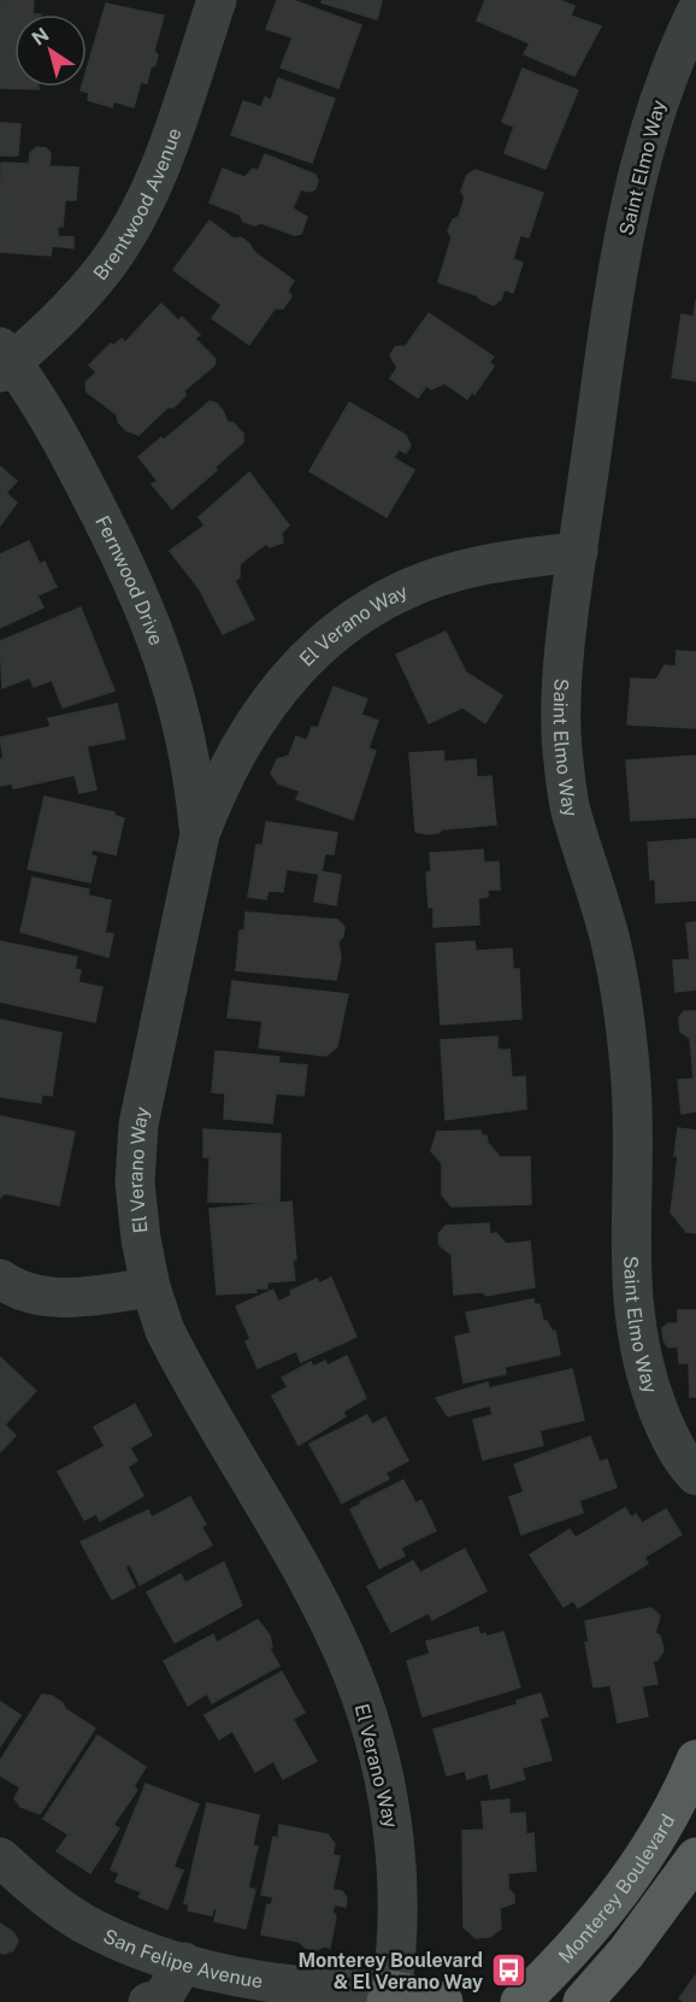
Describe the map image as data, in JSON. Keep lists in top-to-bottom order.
{
  "streets": {
    "main road": ["Monterey Boulevard"],
    "street": [
      "Saint Elmo Way",
      "Brentwood Avenue",
      "Fernwood Drive",
      "El Verano Way",
      "San Felipe Avenue"
    ]
  },
  "crossings": [
    ["Saint Elmo Way", "El Verano Way"],
    ["Brentwood Avenue", "Fernwood Drive"],
    ["Fernwood Drive", "El Verano Way"],
    ["El Verano Way", "San Felipe Avenue"]
  ],
  "places": {
    "bus stop": ["Monterey Boulevard & El Verano Way"]
  },
  "north": "top left"
}
